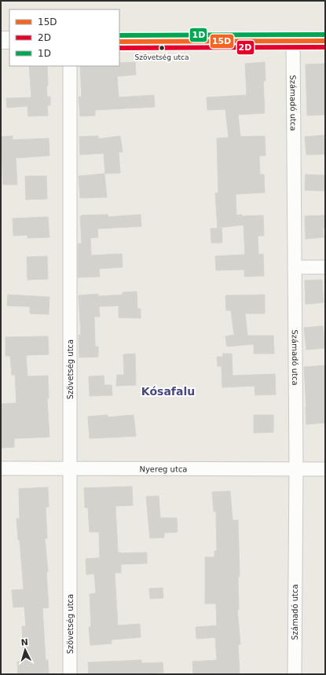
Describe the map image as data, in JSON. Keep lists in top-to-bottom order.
{
  "streets": {
    "street": ["Számadó utca", "Szövetség utca", "Nyereg utca"]
  },
  "crossings": [
    ["Számadó utca", "Nyereg utca"],
    ["Szövetség utca", "Nyereg utca"]
  ],
  "districts": ["Kósafalu"],
  "places": ["Szövetség utca"],
  "lines": ["transit line 1D", "transit line 15D", "transit line 2D"],
  "legend": ["15D", "2D", "1D"],
  "north": "top"
}
